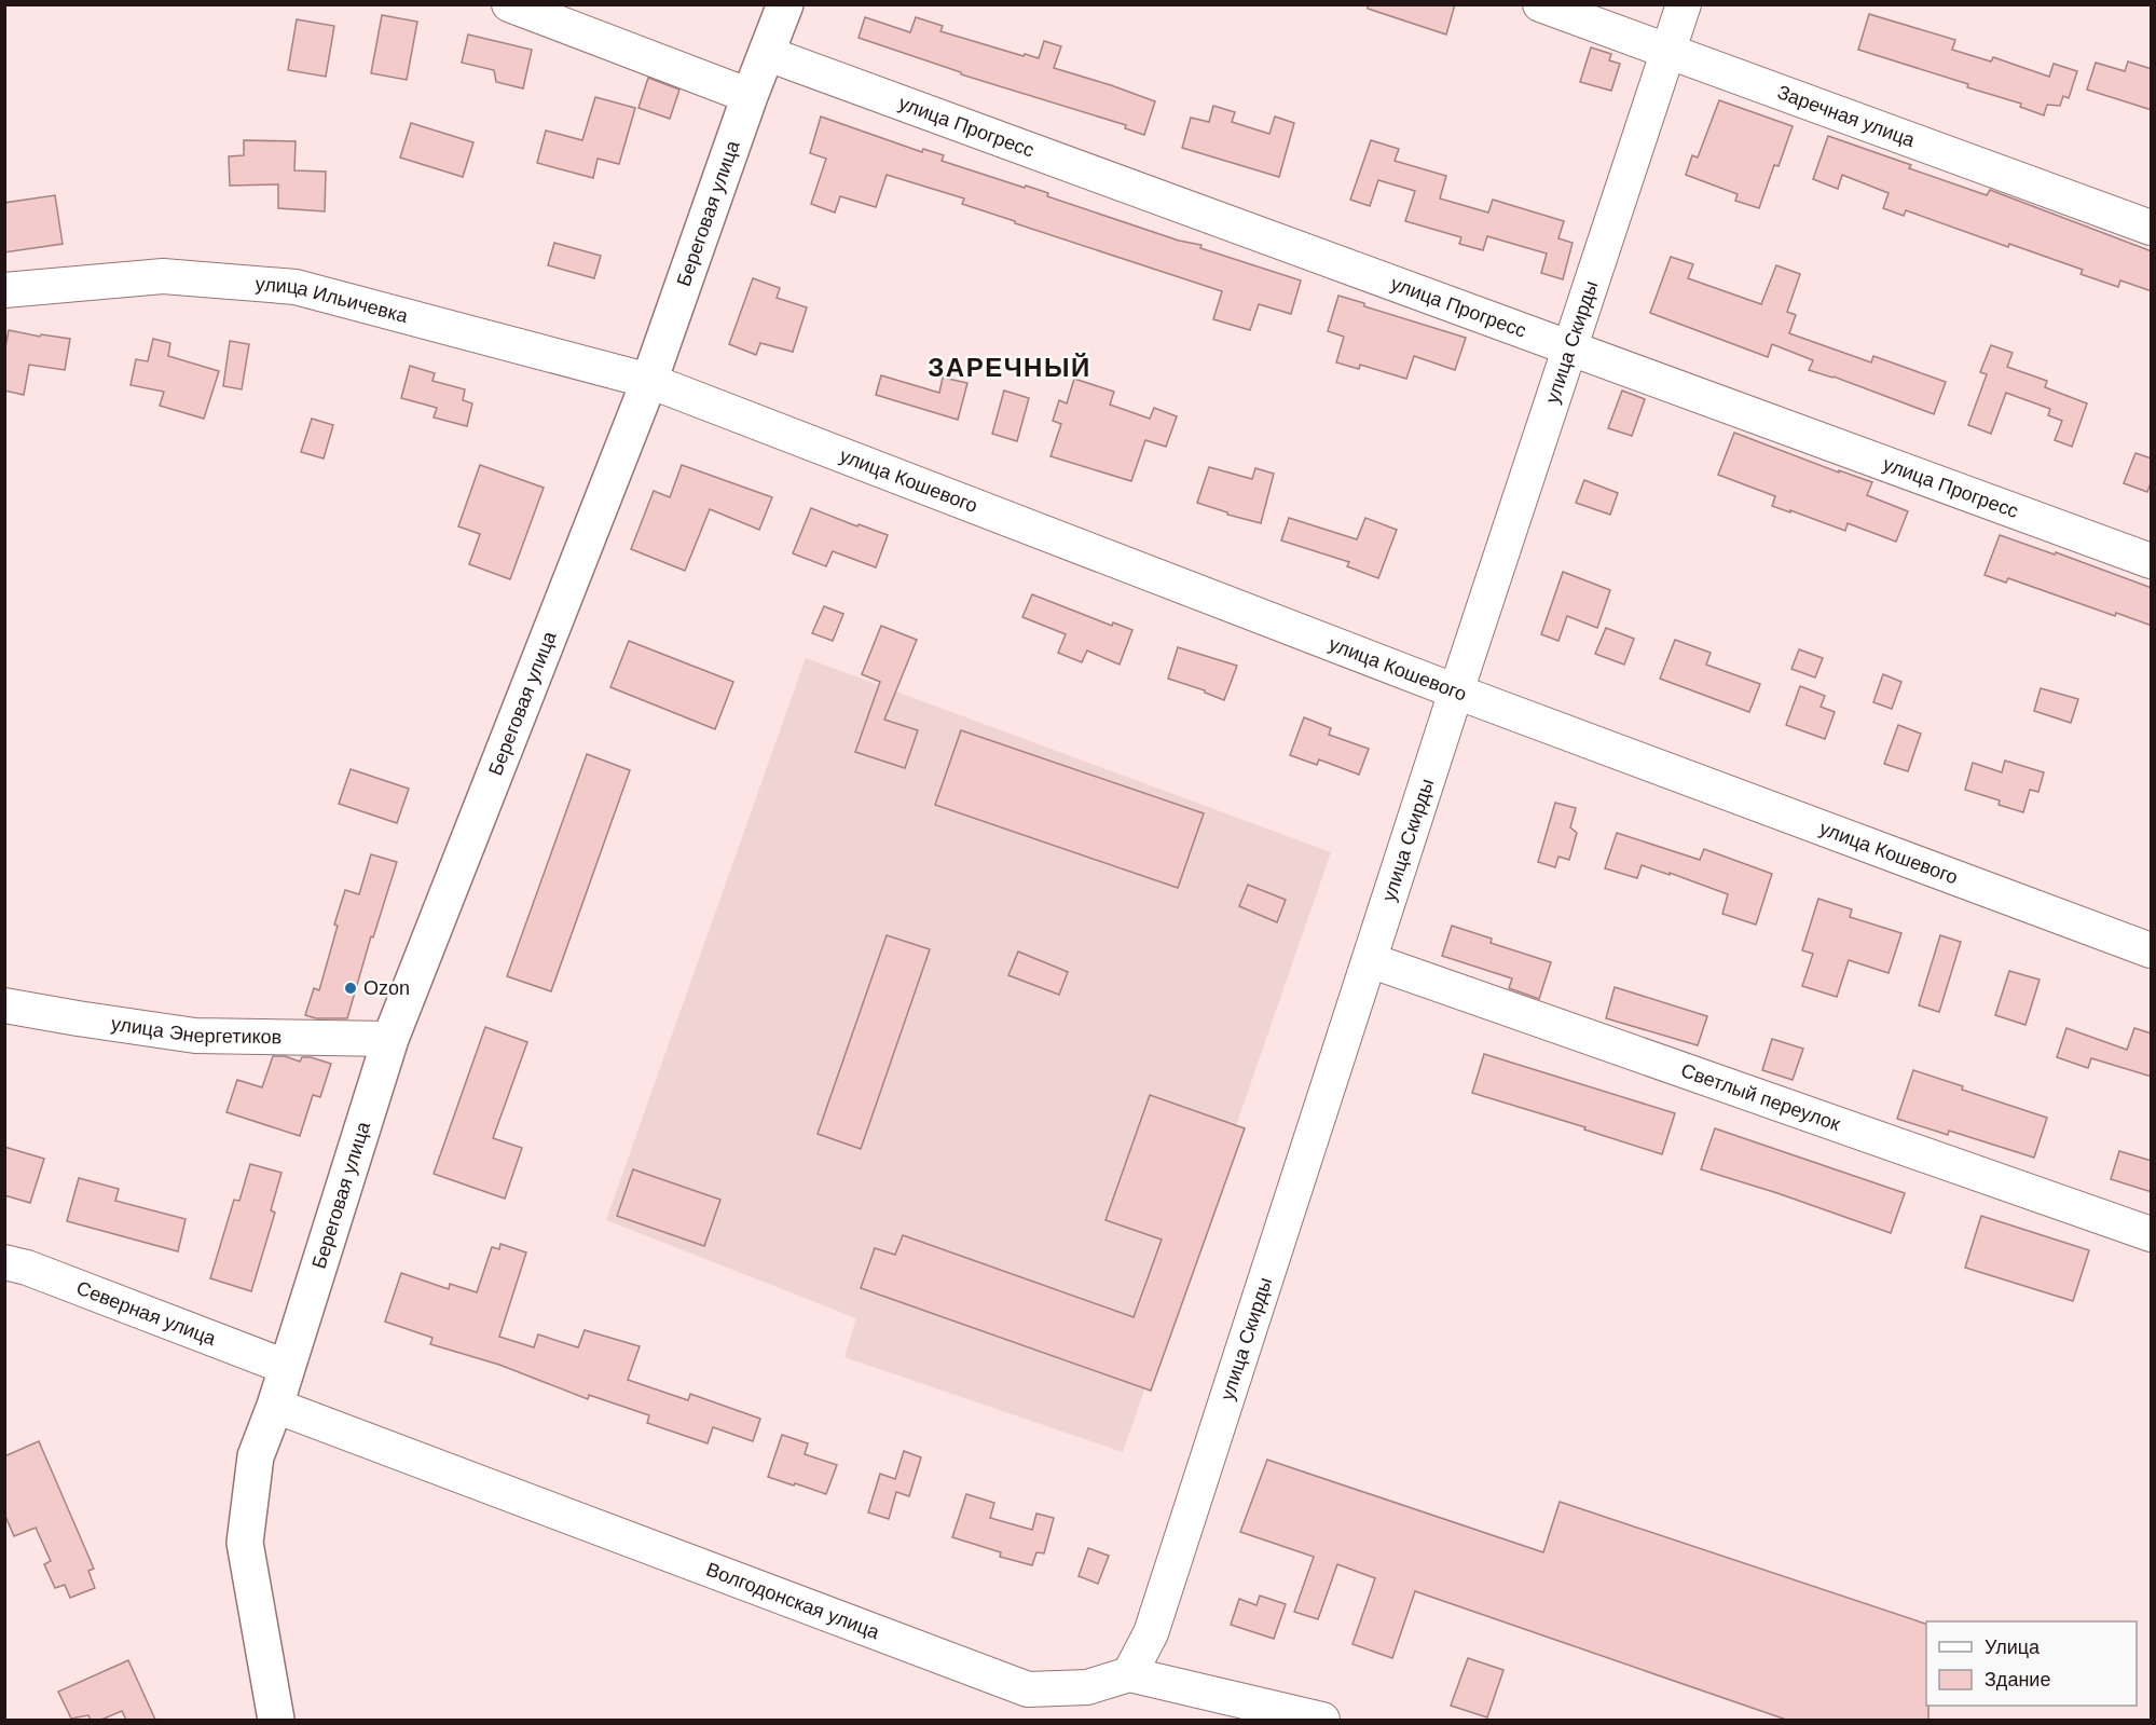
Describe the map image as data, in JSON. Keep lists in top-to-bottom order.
{
  "streets": {
    "main road": ["Береговая улица"],
    "street": [
      "Заречная улица",
      "улица Прогресс",
      "улица Ильичевка",
      "улица Скирды",
      "улица Кошевого",
      "улица Энергетиков",
      "Светлый переулок",
      "Северная улица",
      "Волгодонская улица"
    ]
  },
  "crossings": [
    ["Заречная улица", "улица Скирды"],
    ["улица Прогресс", "Береговая улица"],
    ["улица Прогресс", "улица Скирды"],
    ["Береговая улица", "улица Ильичевка"],
    ["Береговая улица", "улица Кошевого"],
    ["Береговая улица", "улица Энергетиков"],
    ["Береговая улица", "Северная улица"],
    ["Береговая улица", "Волгодонская улица"],
    ["улица Ильичевка", "улица Кошевого"],
    ["улица Скирды", "улица Кошевого"],
    ["улица Скирды", "Светлый переулок"],
    ["улица Скирды", "Волгодонская улица"]
  ],
  "districts": ["ЗАРЕЧНЫЙ"],
  "places": ["Ozon"],
  "legend": ["Улица", "Здание"]
}
